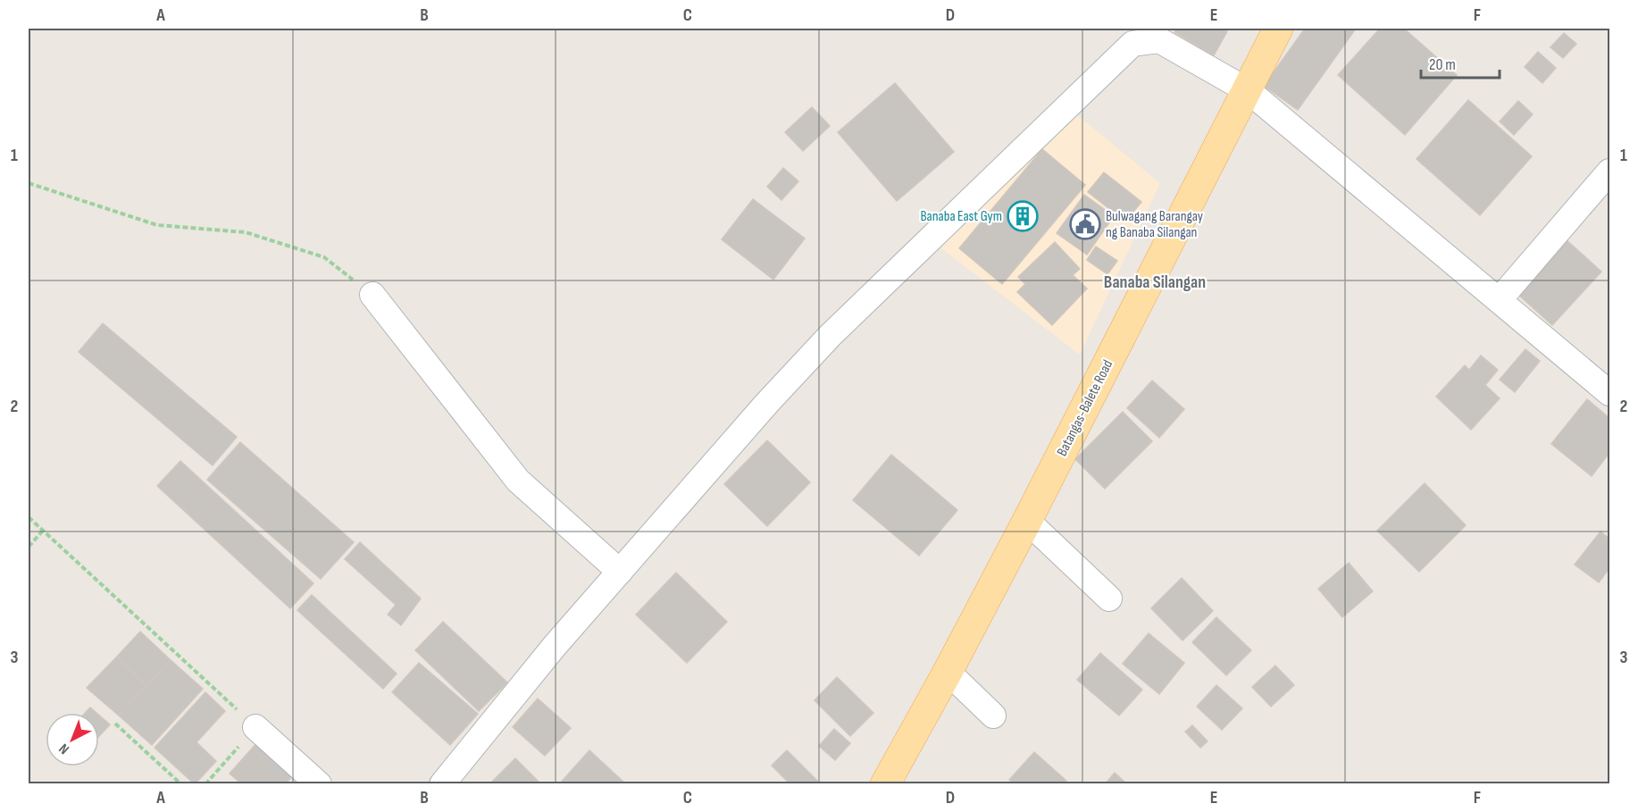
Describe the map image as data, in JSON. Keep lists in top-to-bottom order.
{
  "streets": {
    "main road": ["Batangas-Balete Road"]
  },
  "districts": ["Banaba Silangan"],
  "places": {
    "building": ["Banaba East Gym"],
    "public building": ["Bulwagang Barangay ng Banaba Silangan"]
  },
  "scale_bar": "20 m",
  "north": "bottom left",
  "grid": {
    "columns": [
      "A",
      "B",
      "C",
      "D",
      "E",
      "F"
    ],
    "rows": ["1", "2", "3"]
  }
}
